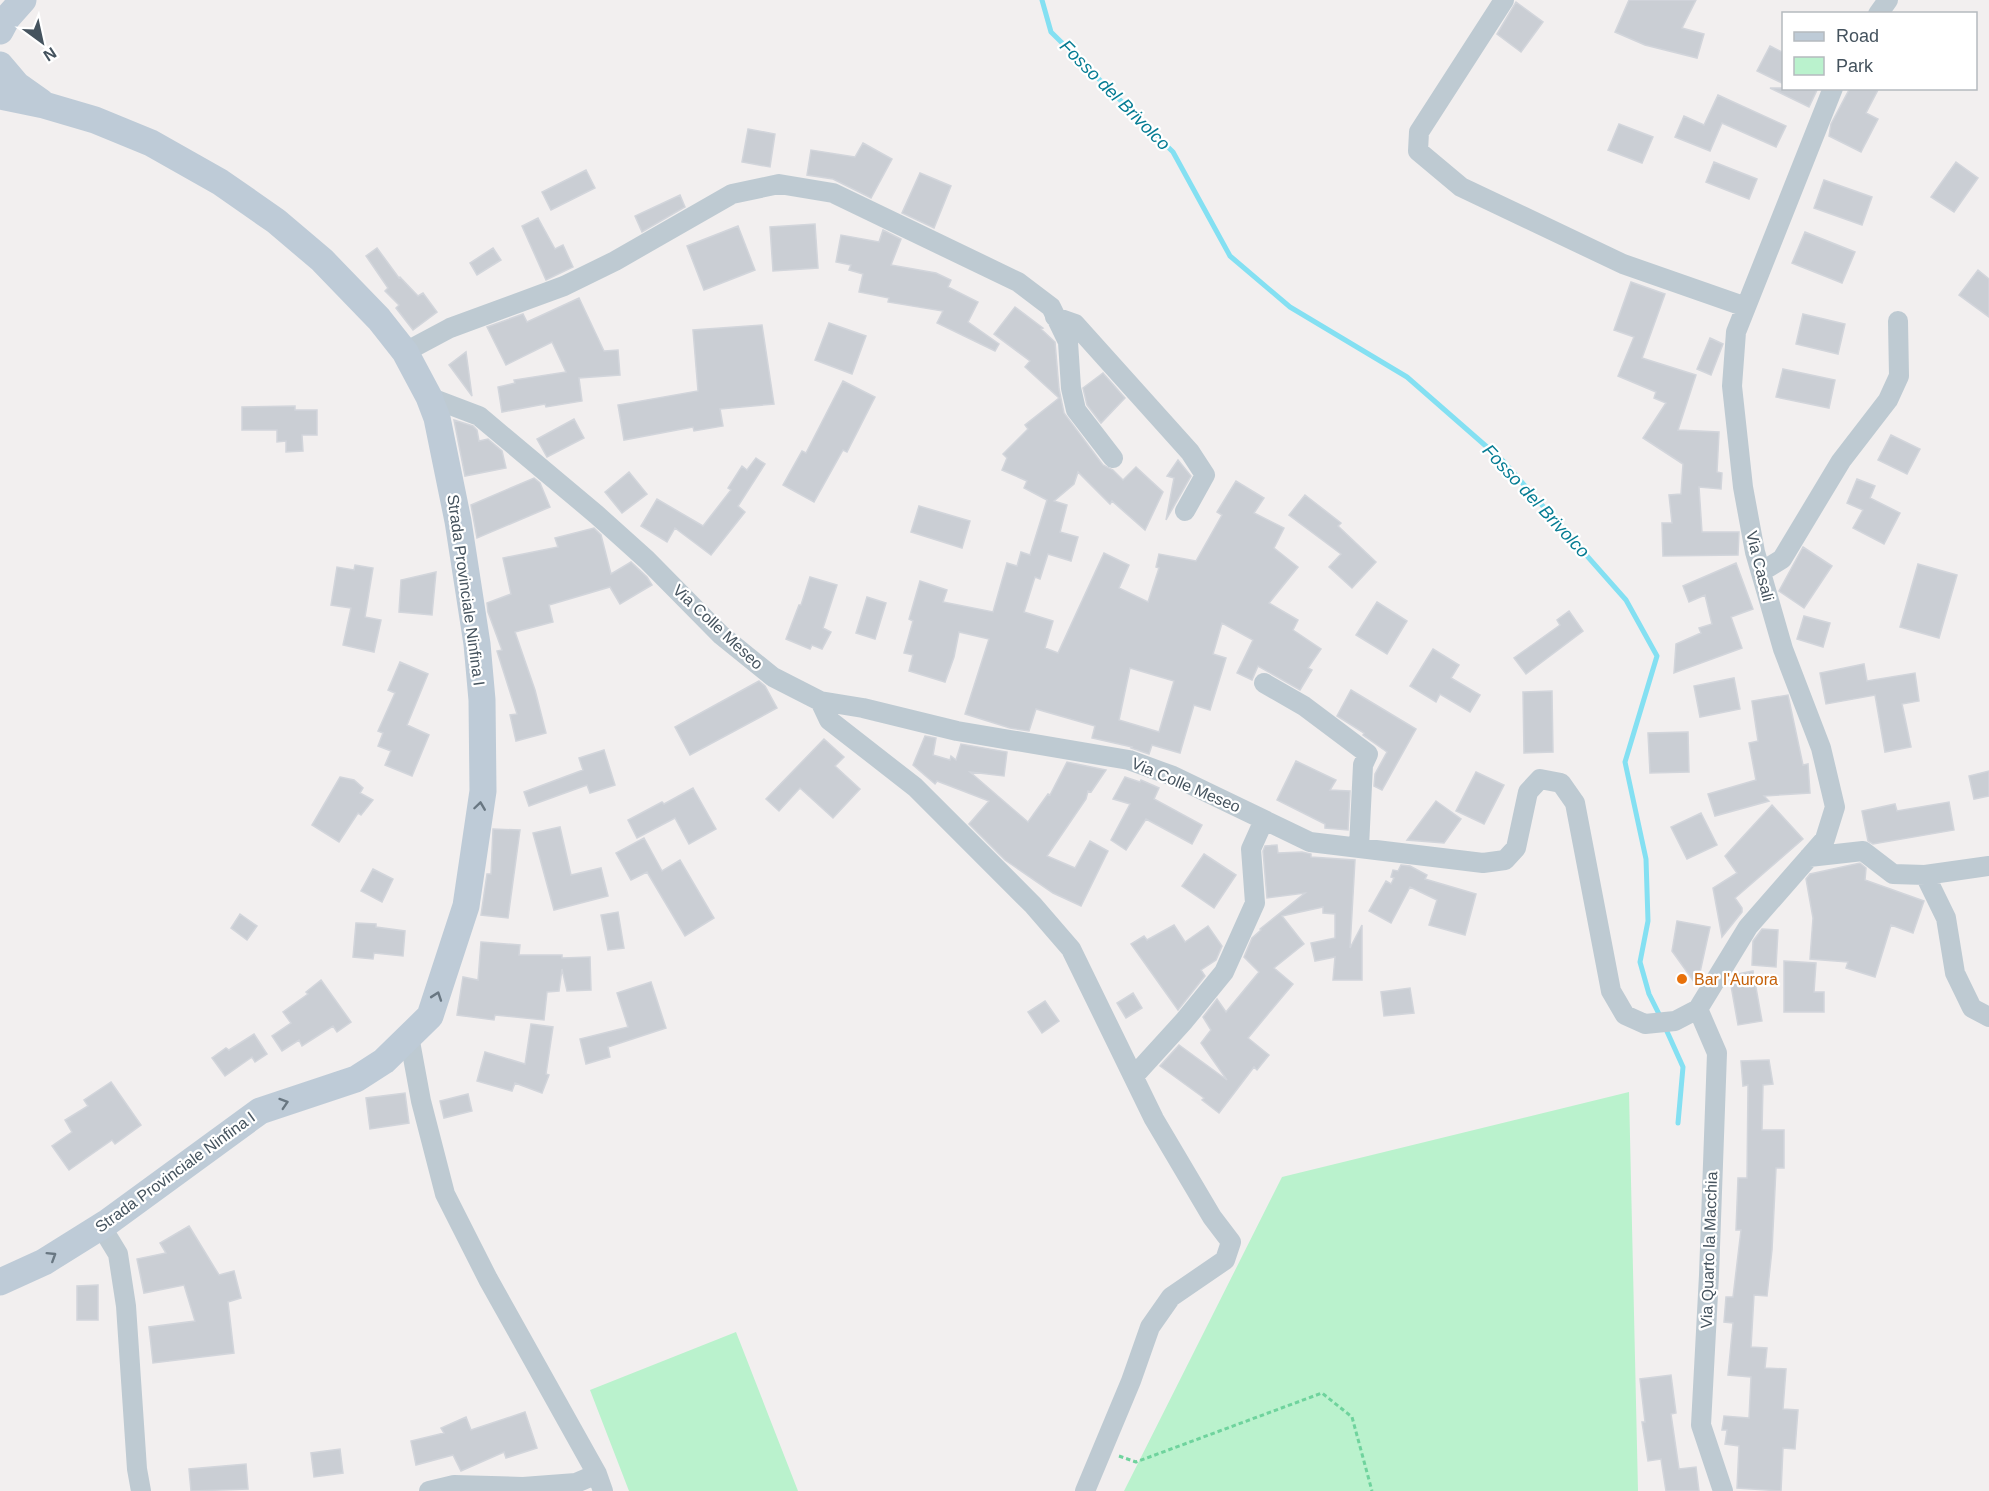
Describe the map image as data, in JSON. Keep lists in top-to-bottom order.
{
  "streets": {
    "street": [
      "Via Casali",
      "Strada Provinciale Ninfina I",
      "Via Colle Meseo",
      "Via Quarto la Macchia"
    ]
  },
  "crossings": [
    ["Via Casali", "Via Colle Meseo"],
    ["Via Casali", "Via Quarto la Macchia"],
    ["Strada Provinciale Ninfina I", "Via Colle Meseo"],
    ["Via Colle Meseo", "Via Quarto la Macchia"]
  ],
  "one_way": ["Strada Provinciale Ninfina I"],
  "water": ["Fosso del Brivolco"],
  "places": ["Bar l'Aurora"],
  "legend": ["Road", "Park"],
  "north": "bottom right"
}
